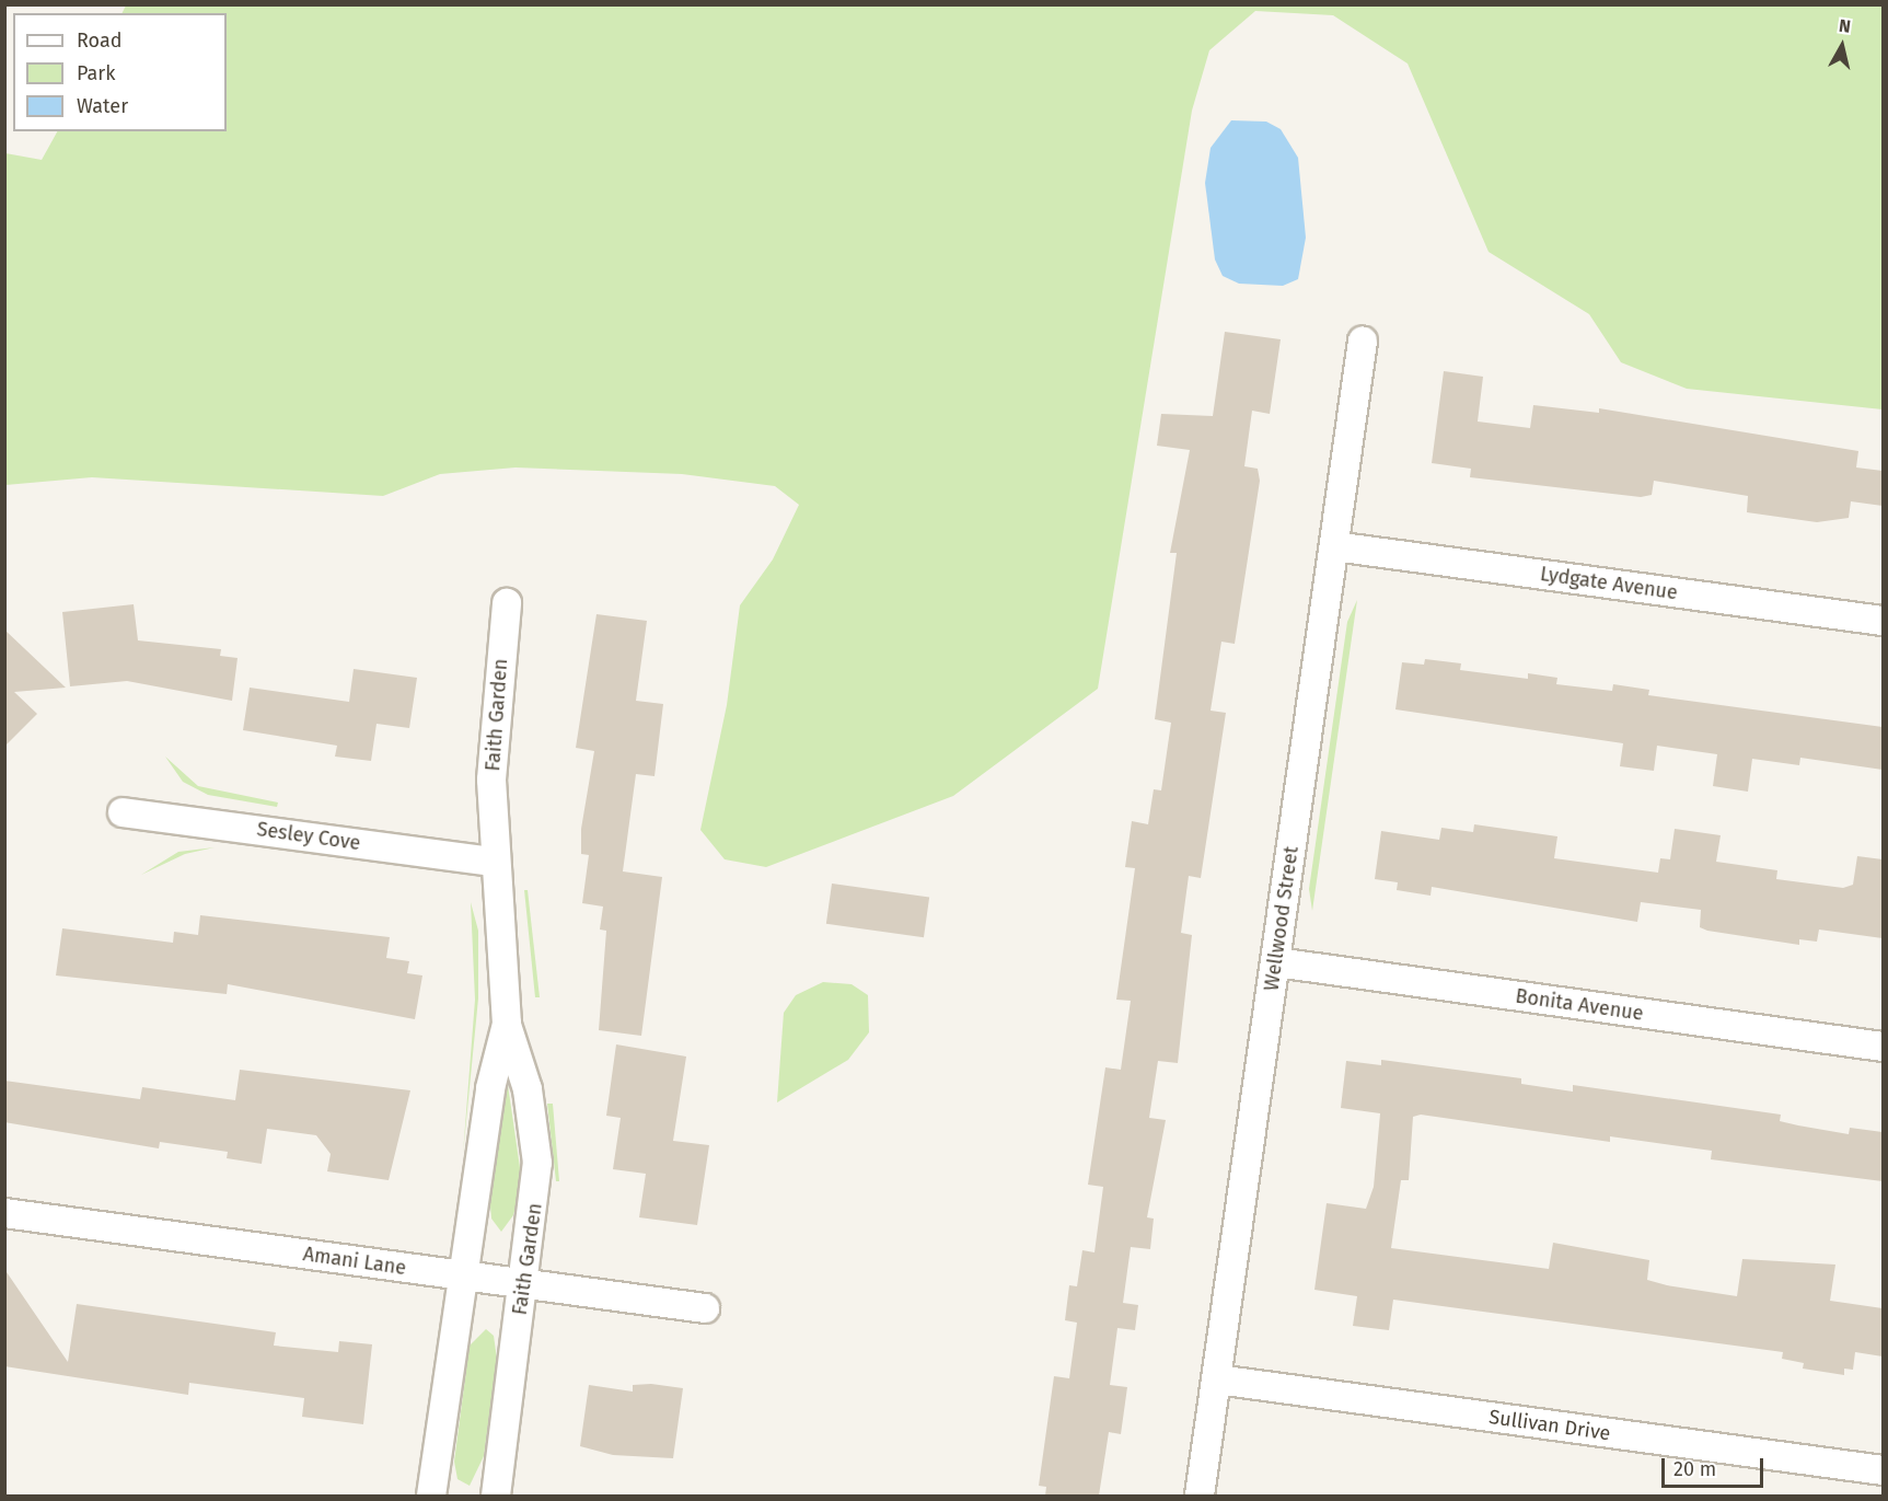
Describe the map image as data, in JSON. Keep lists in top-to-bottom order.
{
  "streets": {
    "street": [
      "Lydgate Avenue",
      "Faith Garden",
      "Sesley Cove",
      "Wellwood Street",
      "Bonita Avenue",
      "Amani Lane",
      "Sullivan Drive"
    ]
  },
  "crossings": [
    ["Lydgate Avenue", "Wellwood Street"],
    ["Faith Garden", "Sesley Cove"],
    ["Faith Garden", "Amani Lane"],
    ["Wellwood Street", "Bonita Avenue"],
    ["Wellwood Street", "Sullivan Drive"]
  ],
  "legend": ["Road", "Park", "Water"],
  "scale_bar": "20 m",
  "north": "top"
}
